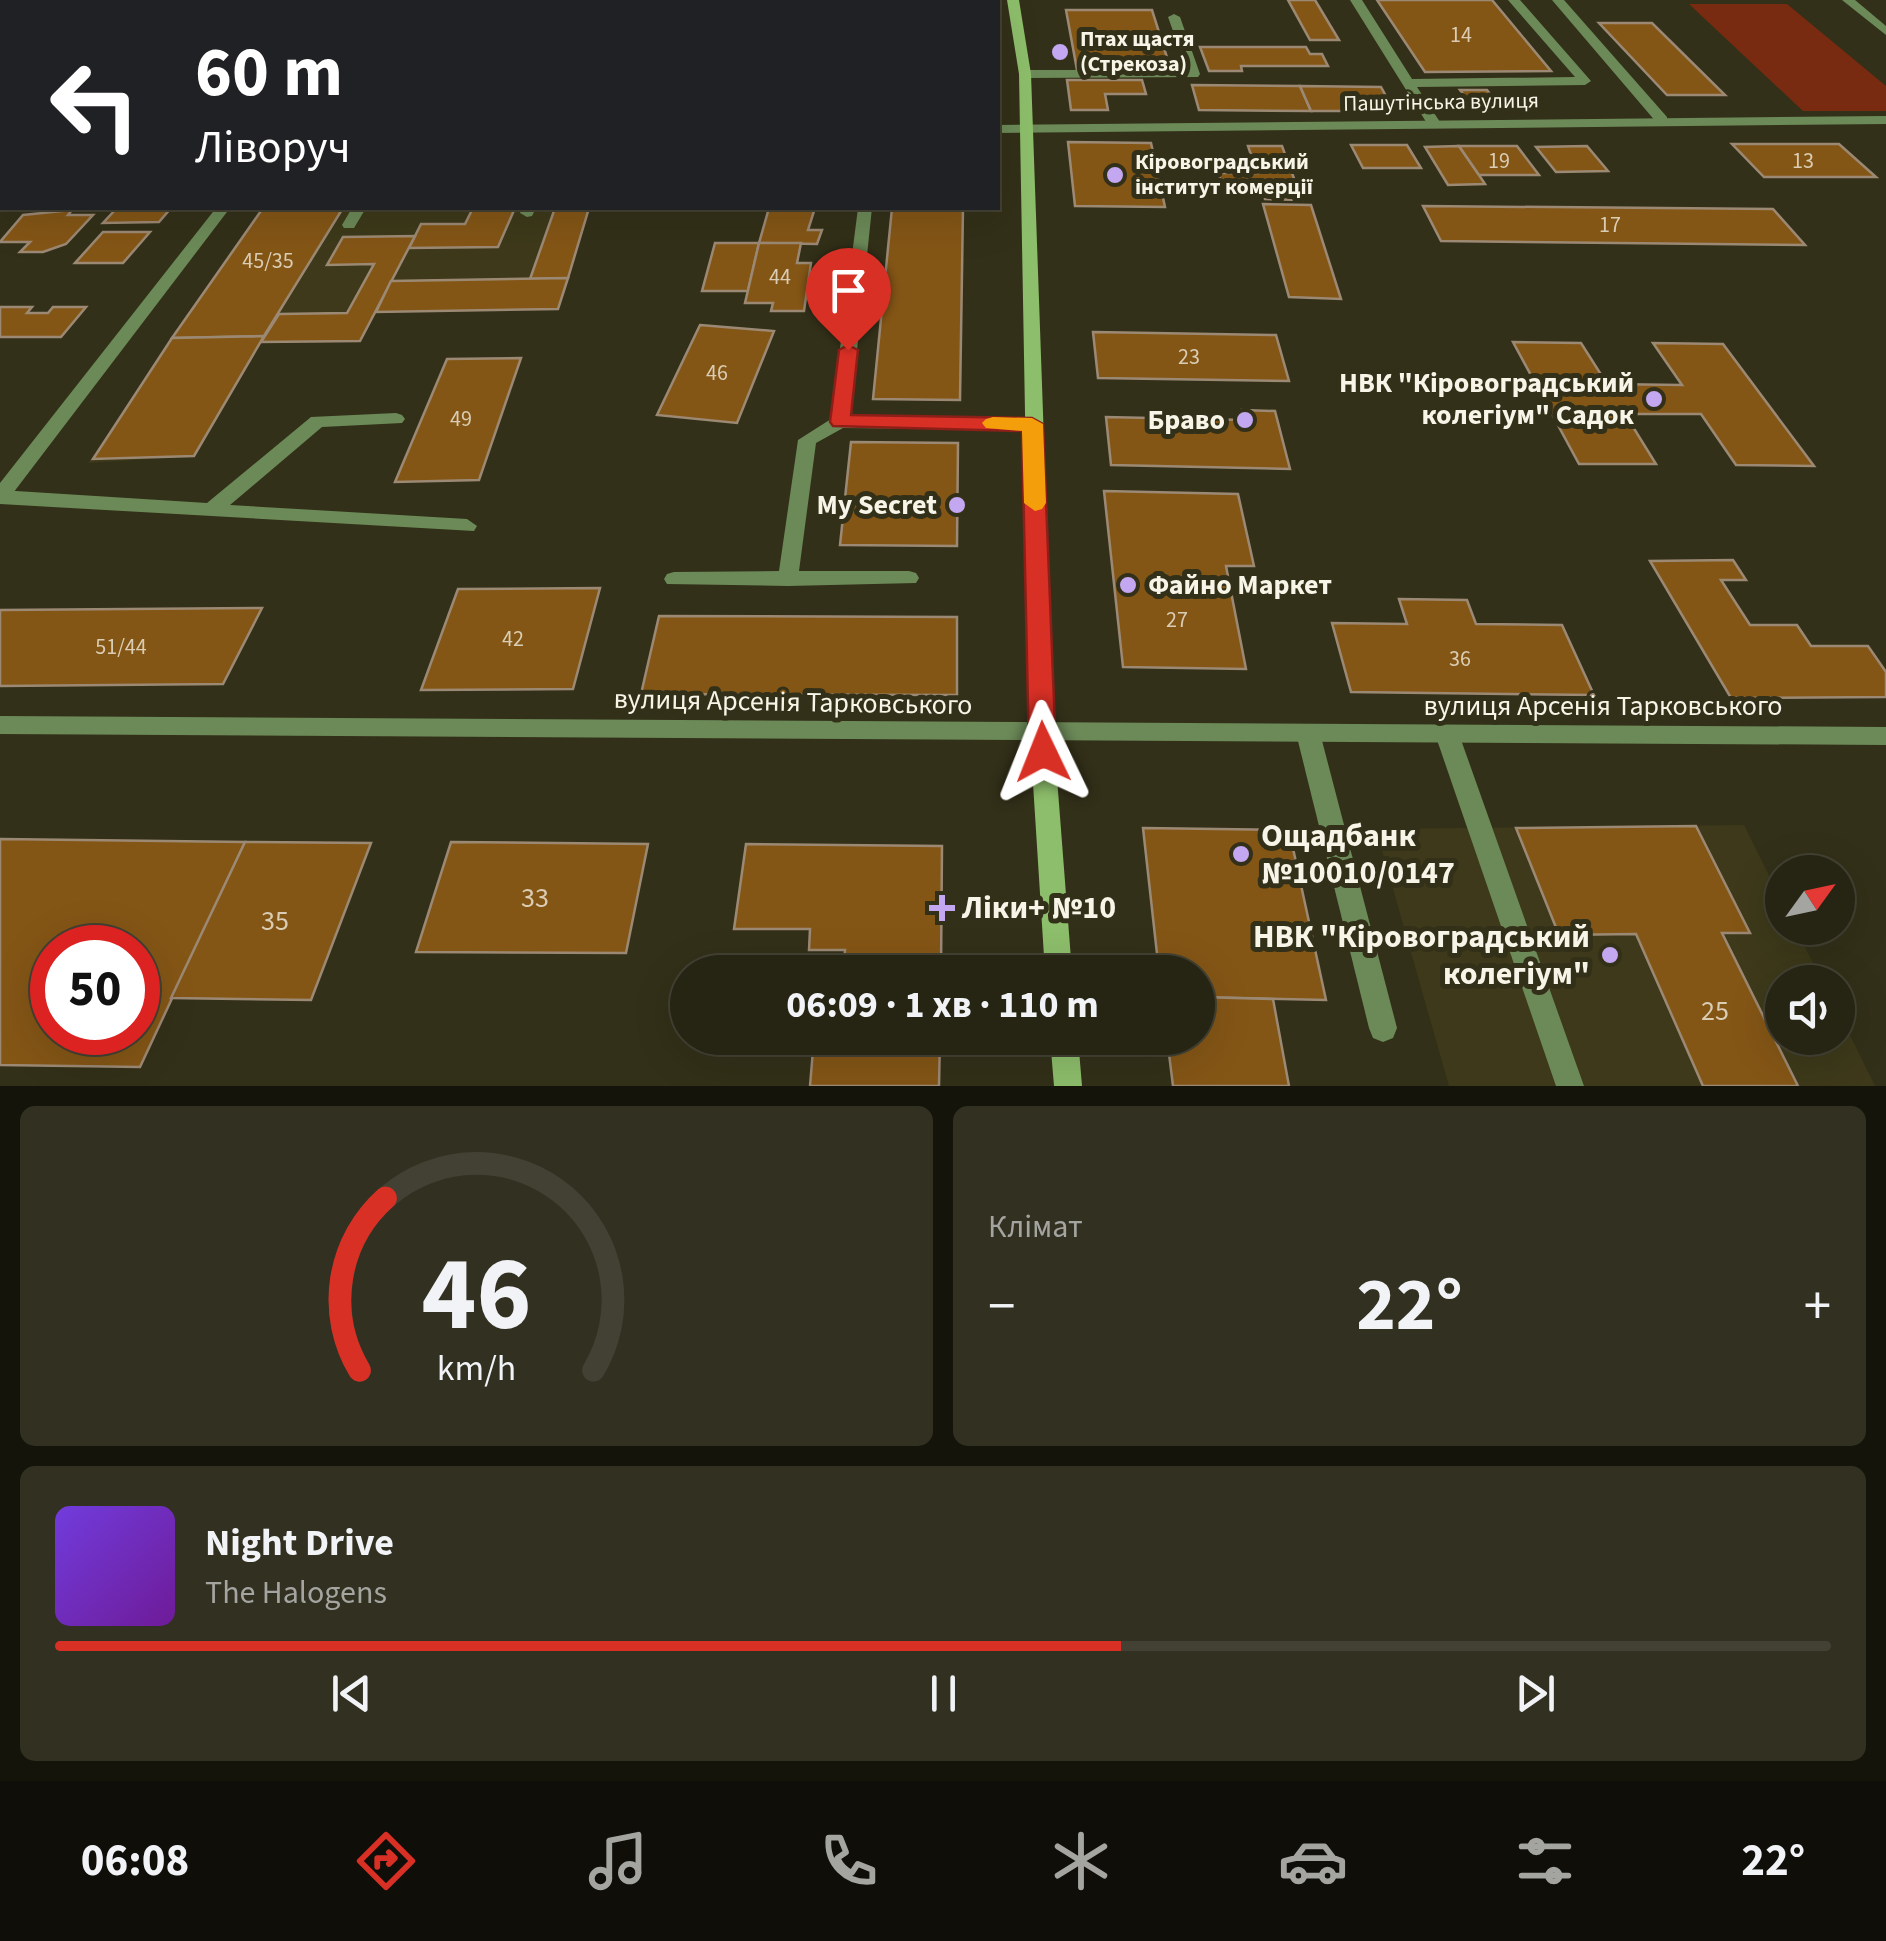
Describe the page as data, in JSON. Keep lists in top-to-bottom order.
{
  "streets": {
    "street": ["Пашутінська вулиця", "вулиця Арсенія Тарковського"]
  },
  "places": {
    "other": [
      "Птах щастя (Стрекоза)",
      "Кіровоградський інститут комерції",
      "НВК \"Кіровоградський колегіум\" Садок",
      "Браво",
      "My Secret",
      "Файно Маркет",
      "Ощадбанк №10010/0147",
      "НВК \"Кіровоградський колегіум\""
    ],
    "health": ["Ліки+ №10"]
  },
  "house_numbers": [
    "14",
    "19",
    "13",
    "17",
    "45/35",
    "44",
    "23",
    "46",
    "49",
    "27",
    "42",
    "51/44",
    "36",
    "33",
    "35",
    "25"
  ],
  "north": "top right",
  "page": {
    "turn": ["60 m", "Ліворуч"],
    "limit": "50",
    "trip": "06:09 · 1 хв · 110 m",
    "tile": "Клімат",
    "heat": ["−", "22°", "+"],
    "song": ["Night Drive", "The Halogens"],
    "tabs": ["06:08", "22°"],
    "gauge": ["46", "km/h"]
  }
}
